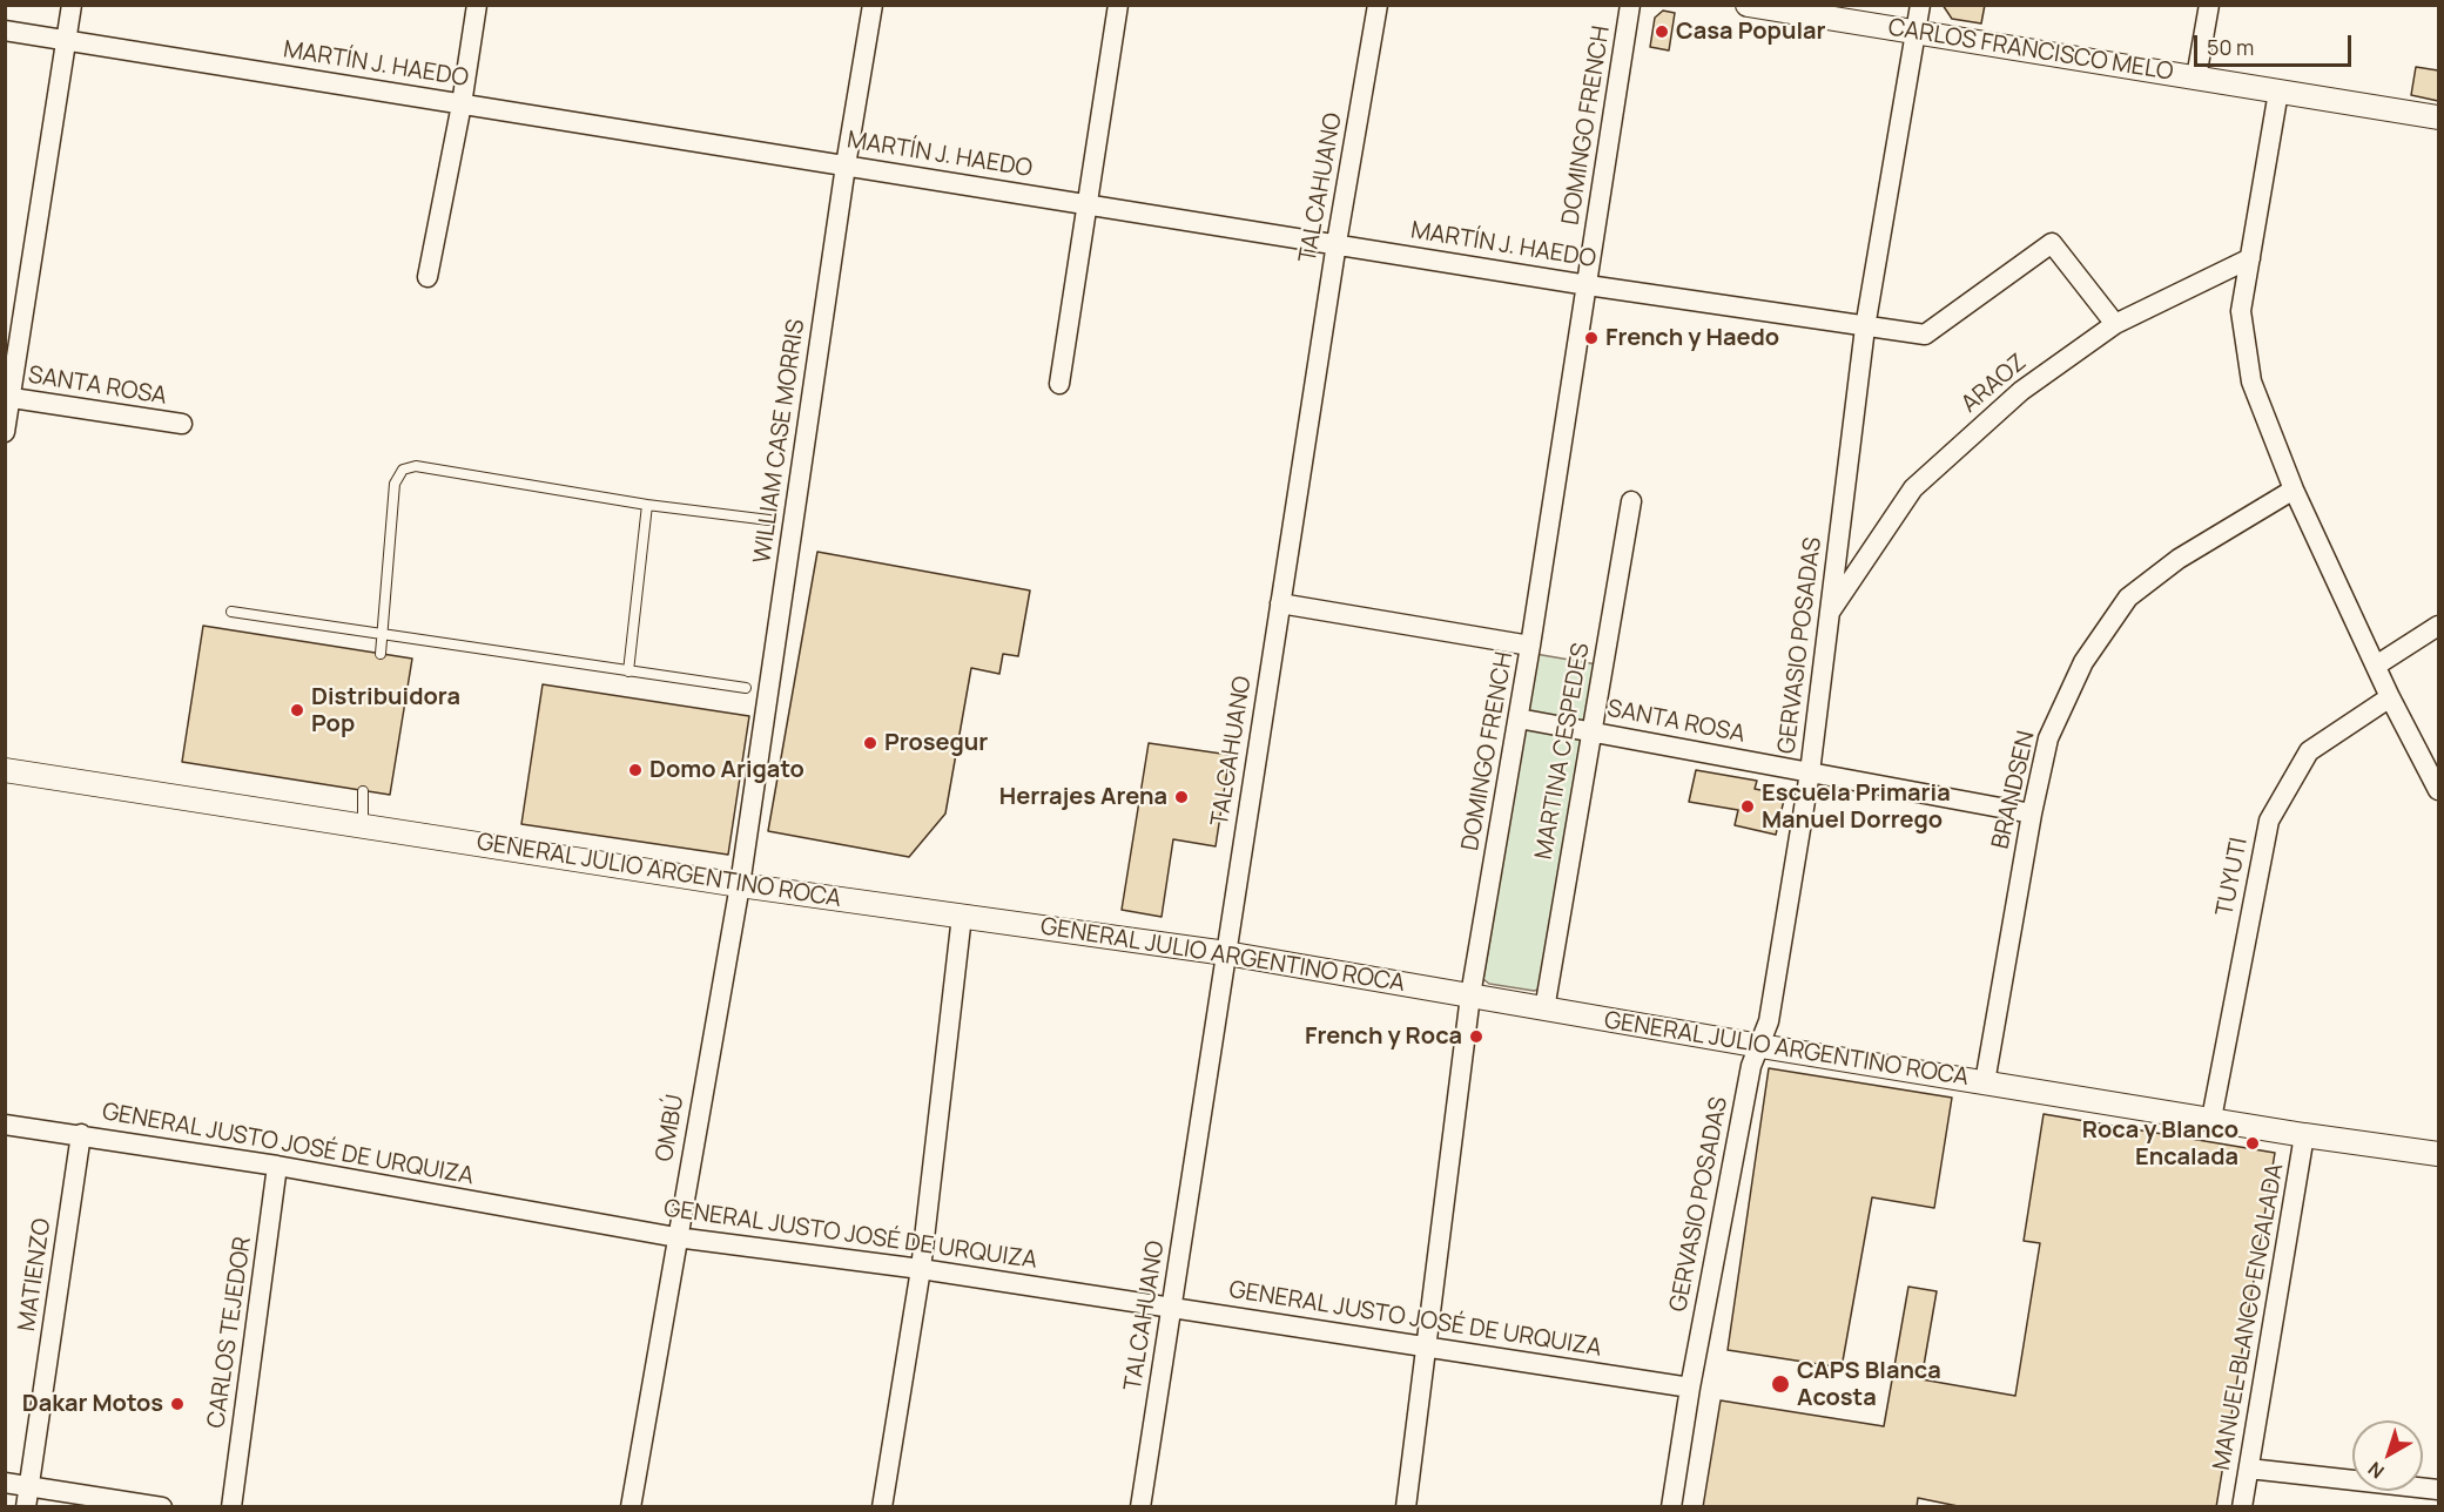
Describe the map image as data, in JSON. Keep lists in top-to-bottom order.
{
  "streets": {
    "street": [
      "CARLOS FRANCISCO MELO",
      "MARTÍN J. HAEDO",
      "DOMINGO FRENCH",
      "TALCAHUANO",
      "ARAOZ",
      "SANTA ROSA",
      "WILLIAM CASE MORRIS",
      "GERVASIO POSADAS",
      "MARTINA CESPEDES",
      "BRANDSEN",
      "GENERAL JULIO ARGENTINO ROCA",
      "TUYUTI",
      "OMBÚ",
      "GENERAL JUSTO JOSÉ DE URQUIZA",
      "MATIENZO",
      "MANUEL BLANCO ENCALADA",
      "CARLOS TEJEDOR"
    ]
  },
  "crossings": [
    ["CARLOS FRANCISCO MELO", "GERVASIO POSADAS"],
    ["MARTÍN J. HAEDO", "DOMINGO FRENCH"],
    ["MARTÍN J. HAEDO", "TALCAHUANO"],
    ["MARTÍN J. HAEDO", "WILLIAM CASE MORRIS"],
    ["MARTÍN J. HAEDO", "GERVASIO POSADAS"],
    ["DOMINGO FRENCH", "SANTA ROSA"],
    ["DOMINGO FRENCH", "GENERAL JULIO ARGENTINO ROCA"],
    ["DOMINGO FRENCH", "GENERAL JUSTO JOSÉ DE URQUIZA"],
    ["TALCAHUANO", "GENERAL JULIO ARGENTINO ROCA"],
    ["TALCAHUANO", "GENERAL JUSTO JOSÉ DE URQUIZA"],
    ["ARAOZ", "GERVASIO POSADAS"],
    ["SANTA ROSA", "GERVASIO POSADAS"],
    ["SANTA ROSA", "MARTINA CESPEDES"],
    ["SANTA ROSA", "BRANDSEN"],
    ["WILLIAM CASE MORRIS", "GENERAL JULIO ARGENTINO ROCA"],
    ["WILLIAM CASE MORRIS", "OMBÚ"],
    ["GERVASIO POSADAS", "GENERAL JULIO ARGENTINO ROCA"],
    ["GERVASIO POSADAS", "GENERAL JUSTO JOSÉ DE URQUIZA"],
    ["MARTINA CESPEDES", "GENERAL JULIO ARGENTINO ROCA"],
    ["BRANDSEN", "GENERAL JULIO ARGENTINO ROCA"],
    ["GENERAL JULIO ARGENTINO ROCA", "TUYUTI"],
    ["GENERAL JULIO ARGENTINO ROCA", "OMBÚ"],
    ["GENERAL JULIO ARGENTINO ROCA", "MANUEL BLANCO ENCALADA"],
    ["OMBÚ", "GENERAL JUSTO JOSÉ DE URQUIZA"],
    ["GENERAL JUSTO JOSÉ DE URQUIZA", "MATIENZO"],
    ["GENERAL JUSTO JOSÉ DE URQUIZA", "CARLOS TEJEDOR"]
  ],
  "places": [
    "Casa Popular",
    "French y Haedo",
    "Distribuidora Pop",
    "Prosegur",
    "Domo Arigato",
    "Herrajes Arena",
    "Escuela Primaria Manuel Dorrego",
    "French y Roca",
    "Roca y Blanco Encalada",
    "CAPS Blanca Acosta",
    "Dakar Motos"
  ],
  "scale_bar": "50 m",
  "north": "bottom left"
}
